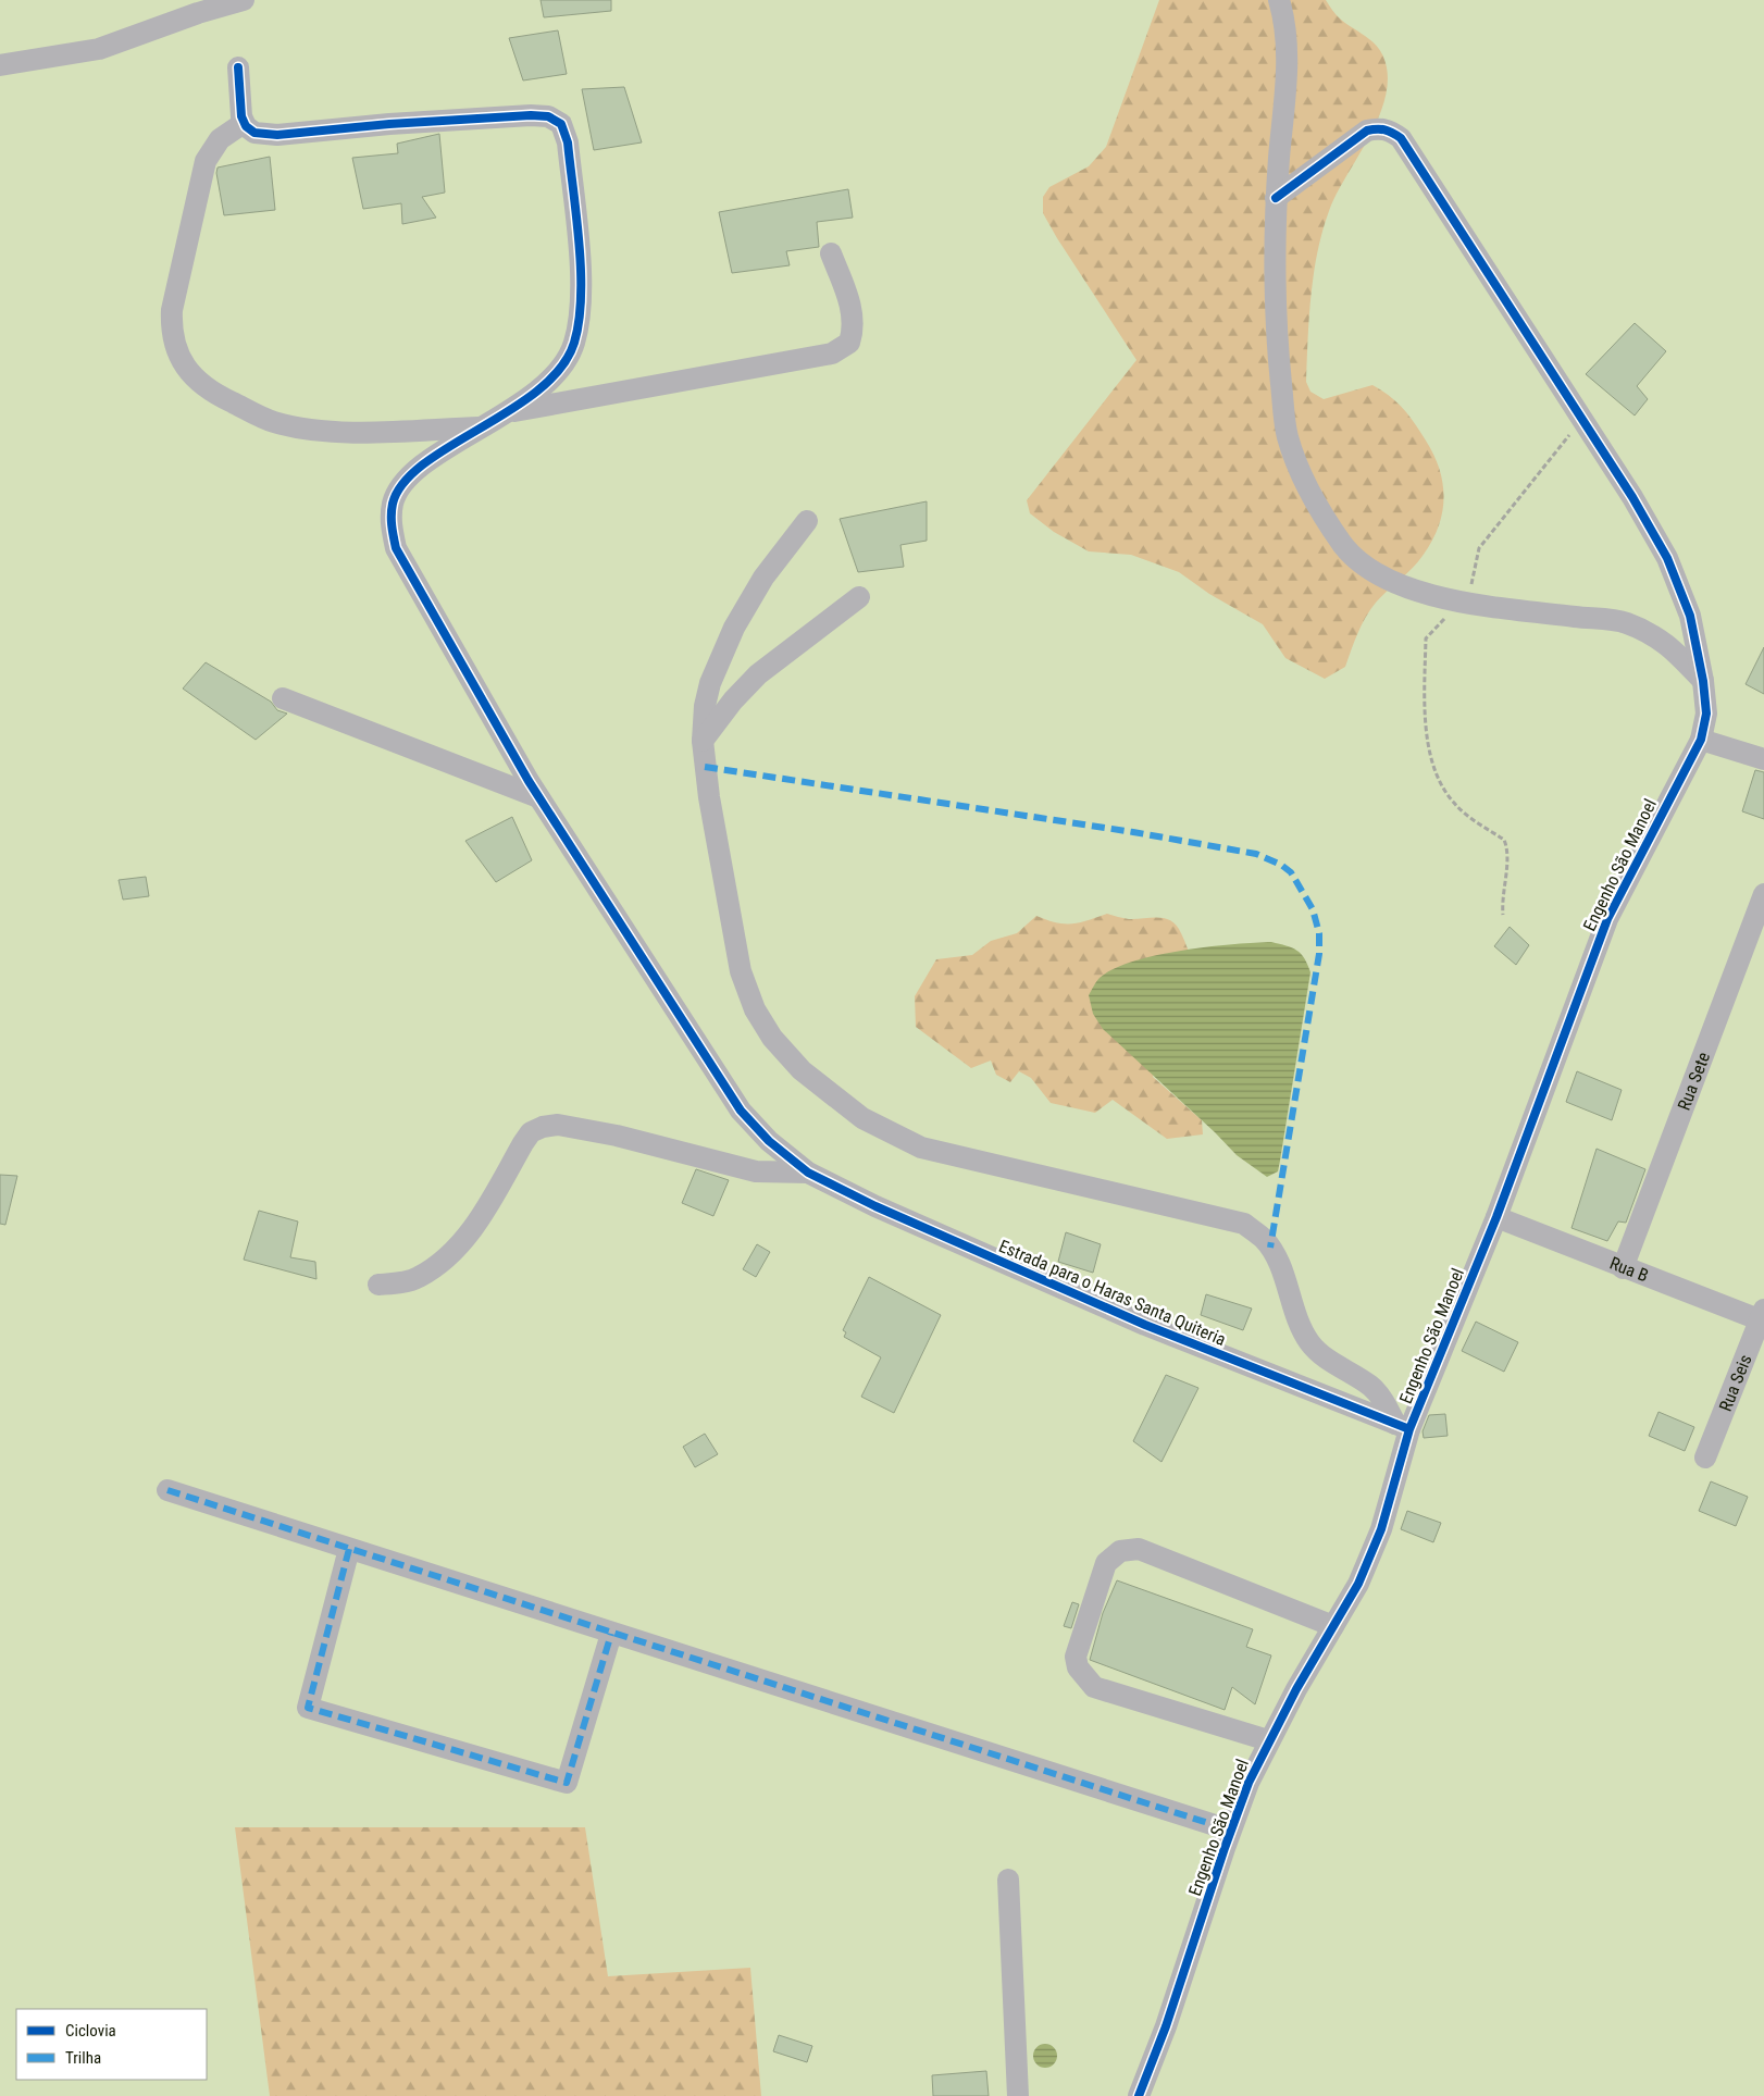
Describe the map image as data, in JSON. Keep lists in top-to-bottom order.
{
  "streets": {
    "street": [
      "Engenho São Manoel",
      "Rua Sete",
      "Rua B",
      "Estrada para o Haras Santa Quiteria",
      "Rua Seis"
    ]
  },
  "crossings": [
    ["Engenho São Manoel", "Rua B"],
    ["Engenho São Manoel", "Estrada para o Haras Santa Quiteria"],
    ["Rua Sete", "Rua B"],
    ["Rua B", "Rua Seis"]
  ],
  "legend": ["Ciclovia", "Trilha"]
}
